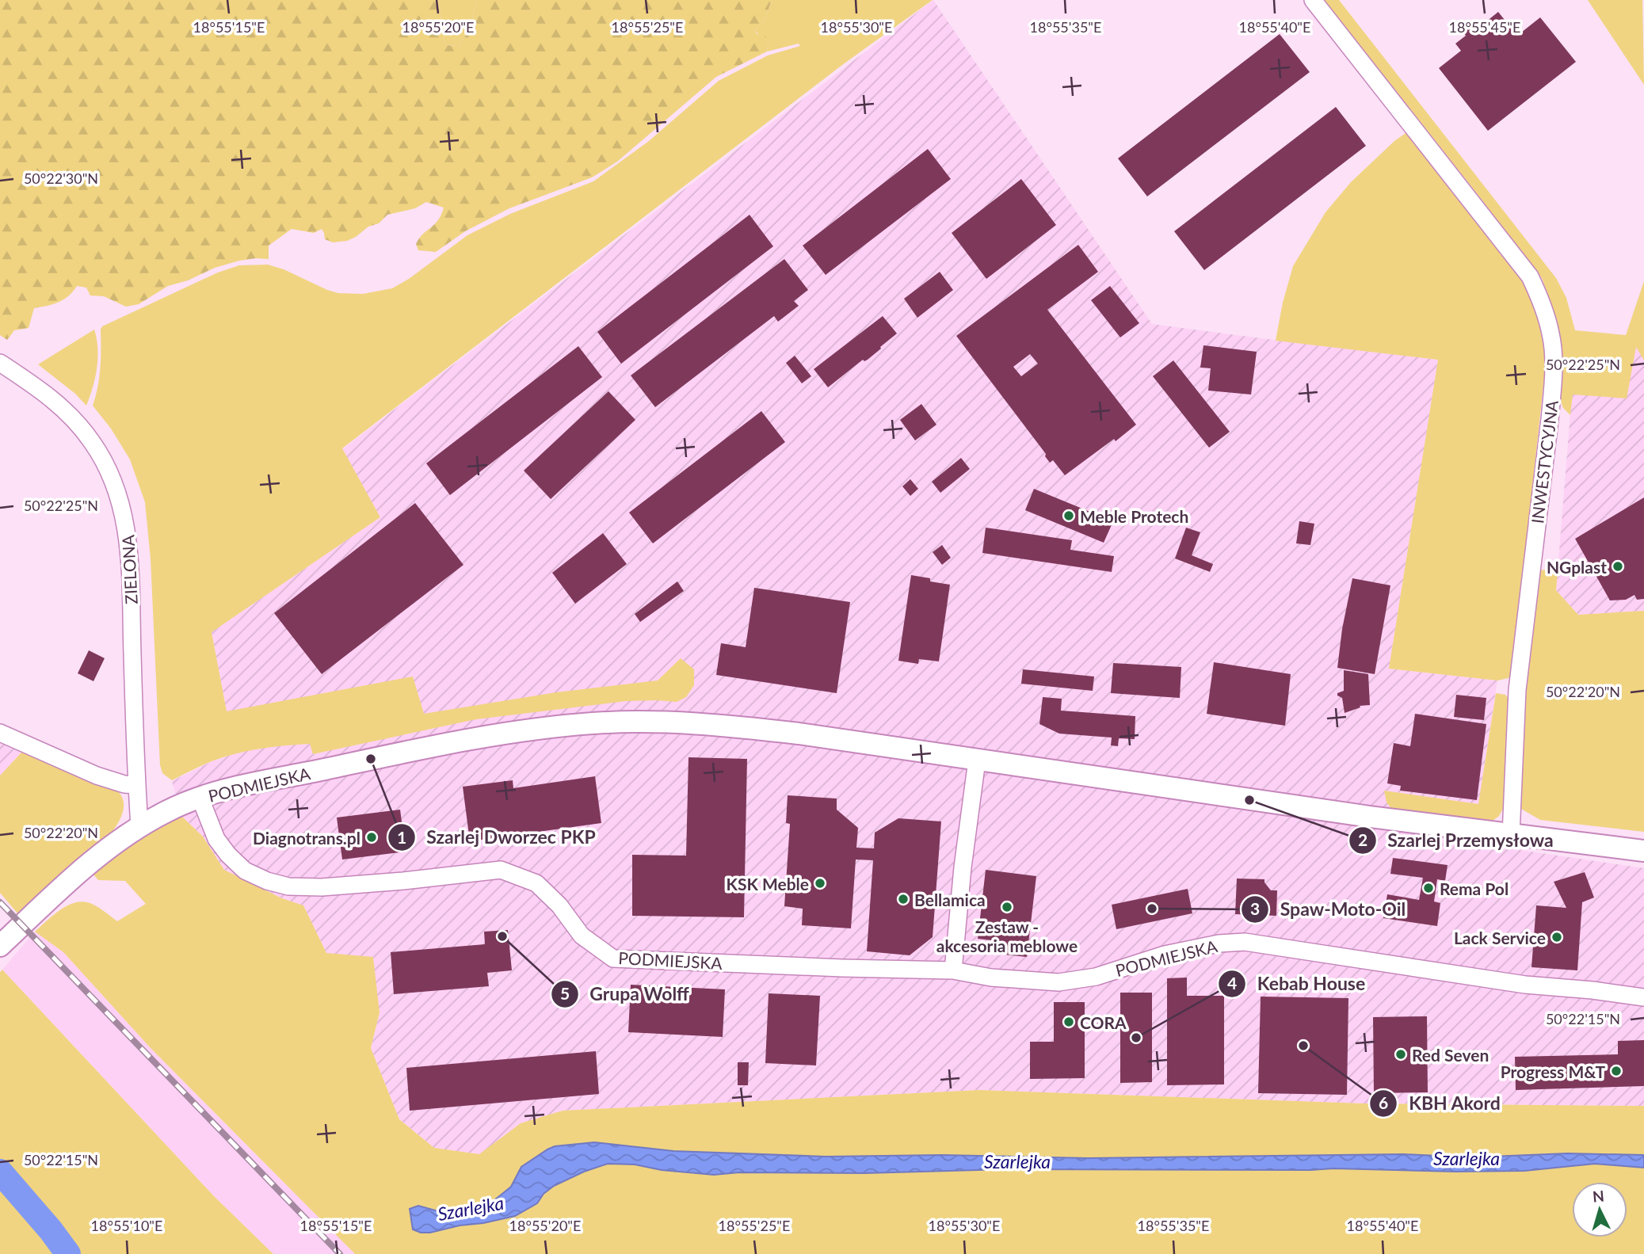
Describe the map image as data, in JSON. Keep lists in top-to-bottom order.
{
  "streets": {
    "main road": ["PODMIEJSKA"],
    "street": ["INWESTYCYJNA", "ZIELONA"]
  },
  "crossings": [
    ["INWESTYCYJNA", "PODMIEJSKA"],
    ["ZIELONA", "PODMIEJSKA"]
  ],
  "water": ["Szarlejka"],
  "places": [
    "Meble Protech",
    "NGplast",
    "Szarlej Dworzec PKP",
    "Szarlej Przemysłowa",
    "Diagnotrans.pl",
    "KSK Meble",
    "Rema Pol",
    "Bellamica",
    "Zestaw - akcesoria meblowe",
    "Spaw-Moto-Oil",
    "Grupa Wolff",
    "Lack Service",
    "CORA",
    "Kebab House",
    "KBH Akord",
    "Red Seven",
    "Progress M&T"
  ],
  "north": "top",
  "coordinates": [
    "18°55'15\"E",
    "18°55'20\"E",
    "18°55'25\"E",
    "18°55'30\"E",
    "18°55'35\"E",
    "18°55'40\"E",
    "18°55'45\"E",
    "50°22'30\"N",
    "50°22'25\"N",
    "50°22'20\"N",
    "50°22'15\"N",
    "18°55'10\"E"
  ]
}
